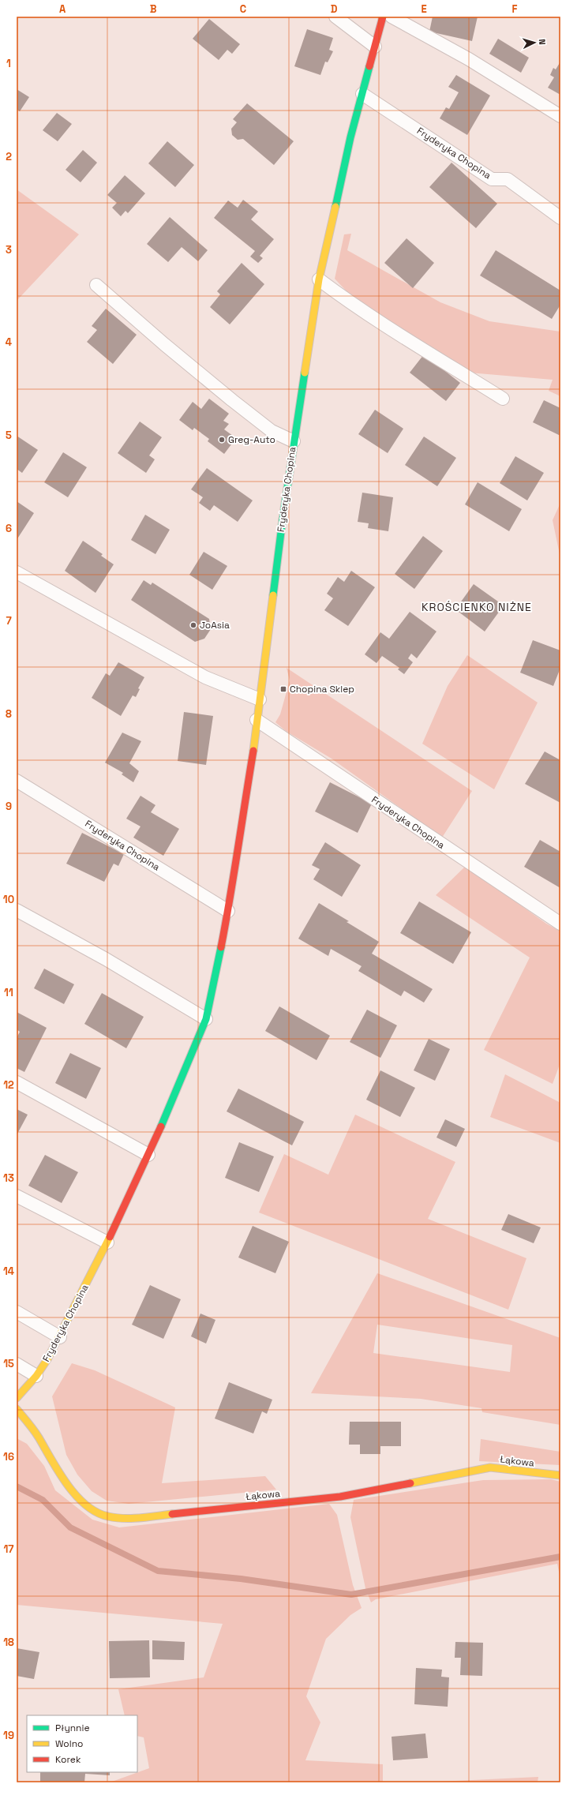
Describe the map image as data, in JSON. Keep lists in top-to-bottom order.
{
  "streets": {
    "street": ["Fryderyka Chopina", "Łąkowa"]
  },
  "districts": ["KROŚCIENKO NIŻNE"],
  "places": {
    "other": ["Greg-Auto", "JoAsia"],
    "transit": ["Chopina Sklep"]
  },
  "legend": ["Płynnie", "Wolno", "Korek"],
  "north": "right",
  "grid": {
    "columns": [
      "A",
      "B",
      "C",
      "D",
      "E",
      "F"
    ],
    "rows": [
      "1",
      "2",
      "3",
      "4",
      "5",
      "6",
      "7",
      "8",
      "9",
      "10",
      "11",
      "12",
      "13",
      "14",
      "15",
      "16",
      "17",
      "18",
      "19"
    ]
  }
}
